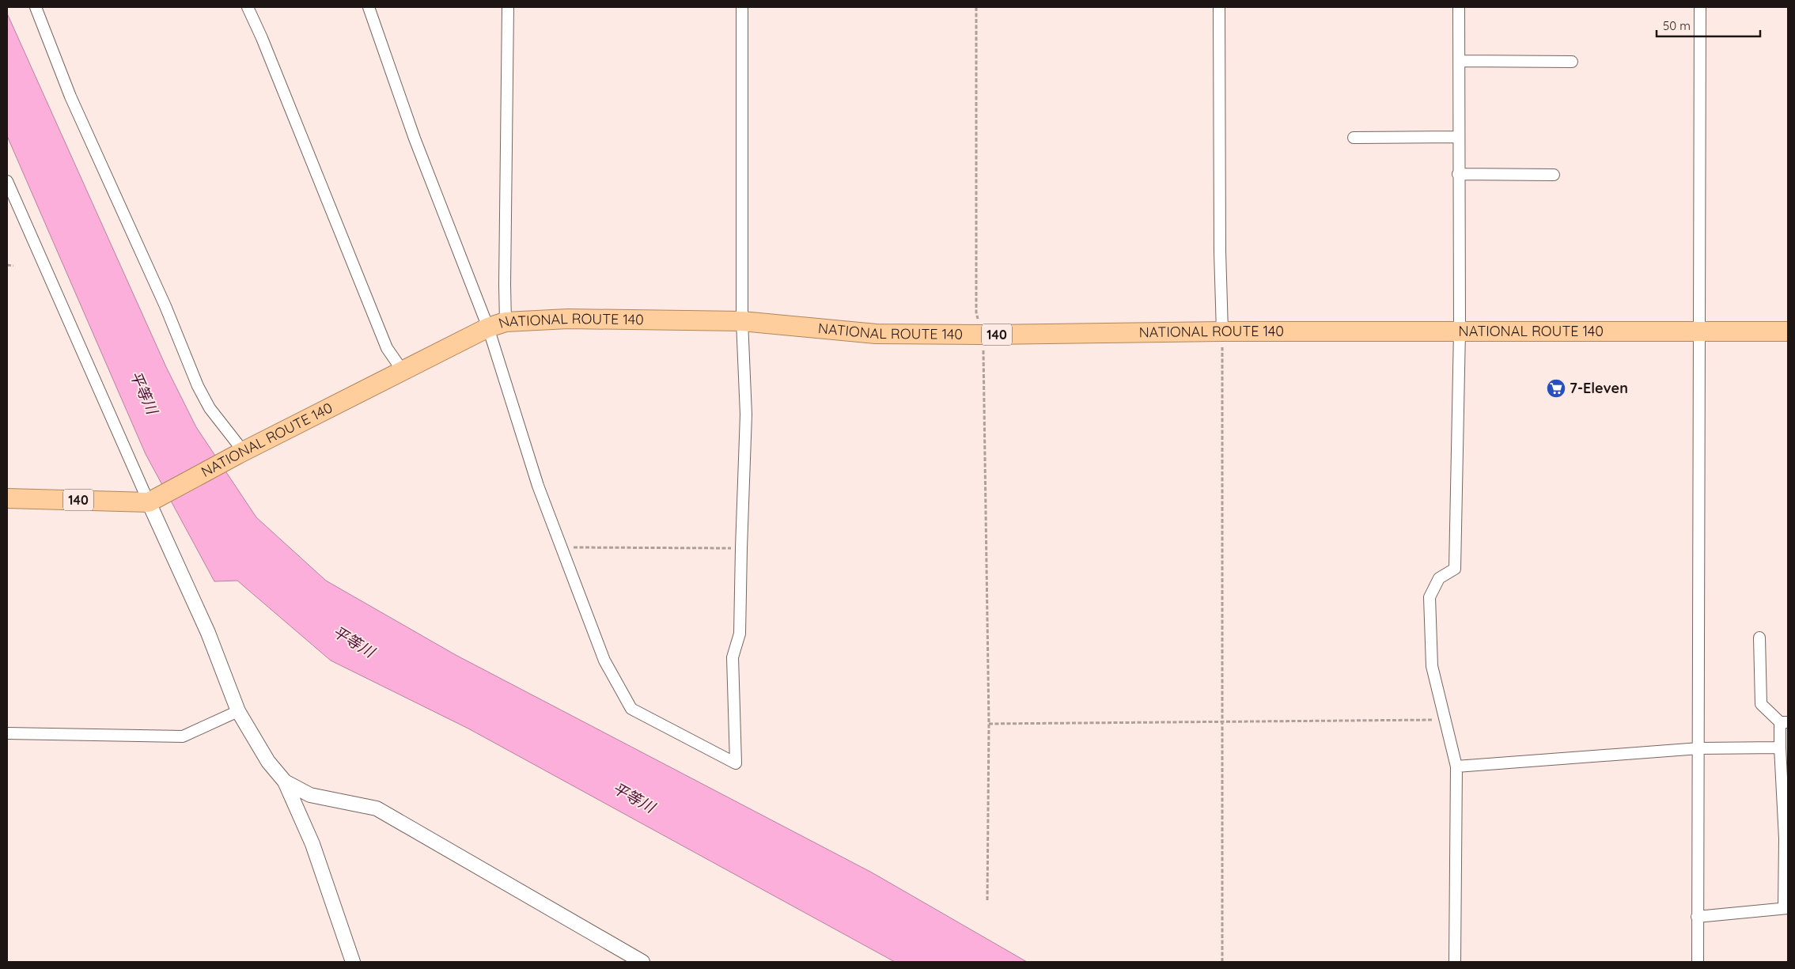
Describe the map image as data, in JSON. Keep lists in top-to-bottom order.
{
  "streets": {
    "highway": ["NATIONAL ROUTE 140", "140"]
  },
  "crossings": [
    ["NATIONAL ROUTE 140", "140"]
  ],
  "water": ["平等川"],
  "places": {
    "supermarket": ["7-Eleven"]
  },
  "scale_bar": "50 m"
}
